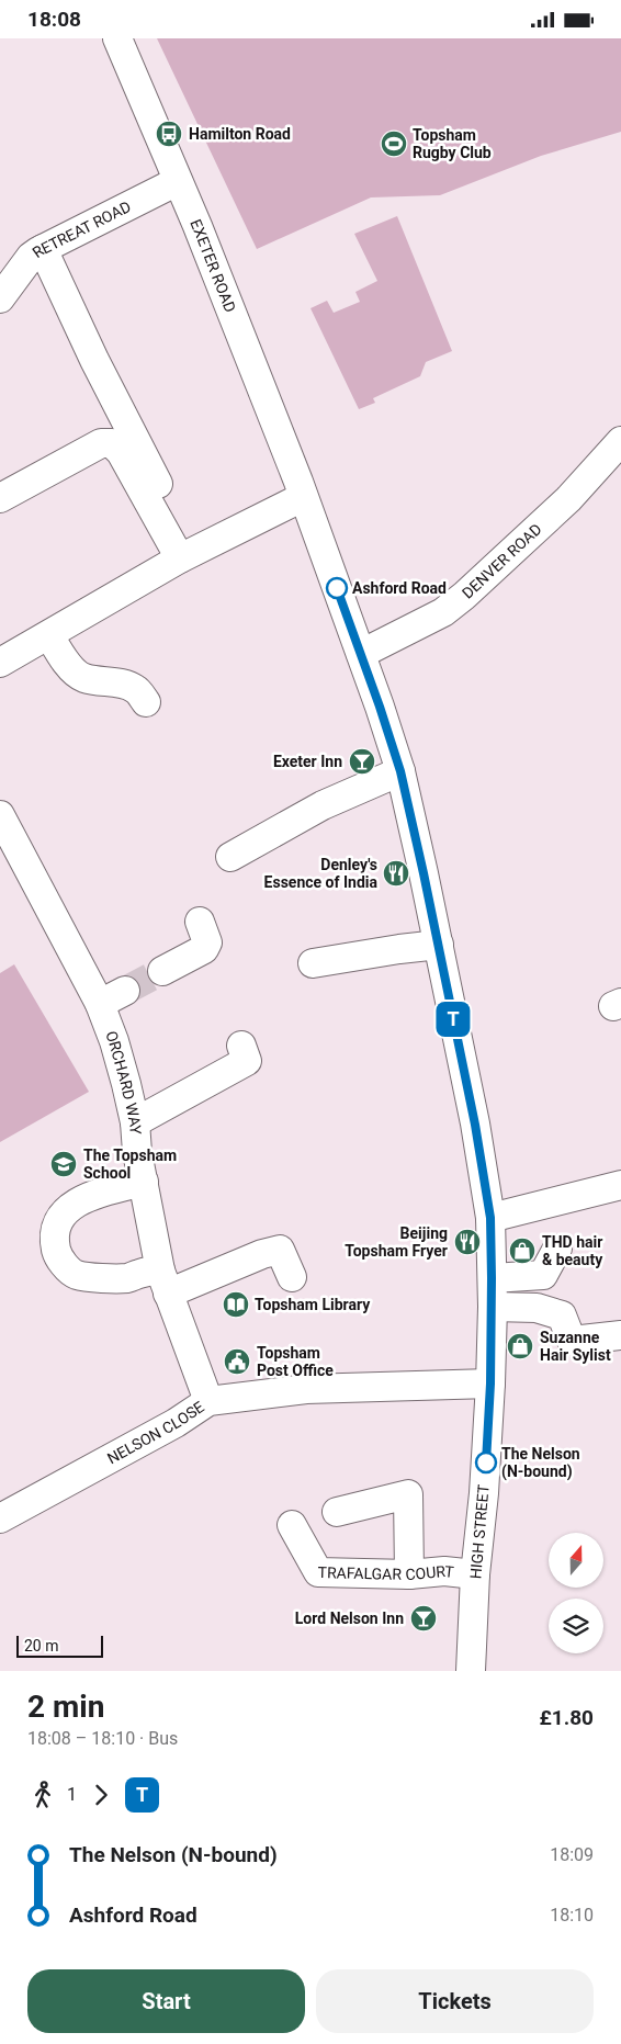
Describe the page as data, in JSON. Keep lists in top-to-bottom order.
{
  "streets": {
    "street": [
      "RETREAT ROAD",
      "EXETER ROAD",
      "DENVER ROAD",
      "ORCHARD WAY",
      "NELSON CLOSE",
      "HIGH STREET",
      "TRAFALGAR COURT"
    ]
  },
  "crossings": [
    ["RETREAT ROAD", "EXETER ROAD"],
    ["EXETER ROAD", "HIGH STREET"],
    ["DENVER ROAD", "HIGH STREET"],
    ["ORCHARD WAY", "NELSON CLOSE"],
    ["NELSON CLOSE", "HIGH STREET"],
    ["HIGH STREET", "TRAFALGAR COURT"]
  ],
  "places": {
    "bus stop": ["Hamilton Road"],
    "sports": ["Topsham Rugby Club"],
    "other": ["Ashford Road", "The Nelson (N-bound)"],
    "bar": ["Exeter Inn", "Lord Nelson Inn"],
    "restaurant": ["Denley's Essence of India", "Beijing Topsham Fryer"],
    "school or university": ["The Topsham School"],
    "shop": ["THD hair & beauty", "Suzanne Hair Sylist"],
    "library": ["Topsham Library"],
    "public building": ["Topsham Post Office"]
  },
  "lines": ["bus line T"],
  "scale_bar": "20 m",
  "north": "top",
  "page": {
    "status": "18:08",
    "on_map": "T",
    "scale": "20 m",
    "heading": ["2 min", "18:08 – 18:10 · Bus", "£1.80"],
    "legs": ["1", "T"],
    "list": [
      {
        "name": "The Nelson (N-bound)",
        "value": "18:09"
      },
      {
        "name": "Ashford Road",
        "value": "18:10"
      }
    ],
    "buttons": ["Start", "Tickets"]
  }
}
